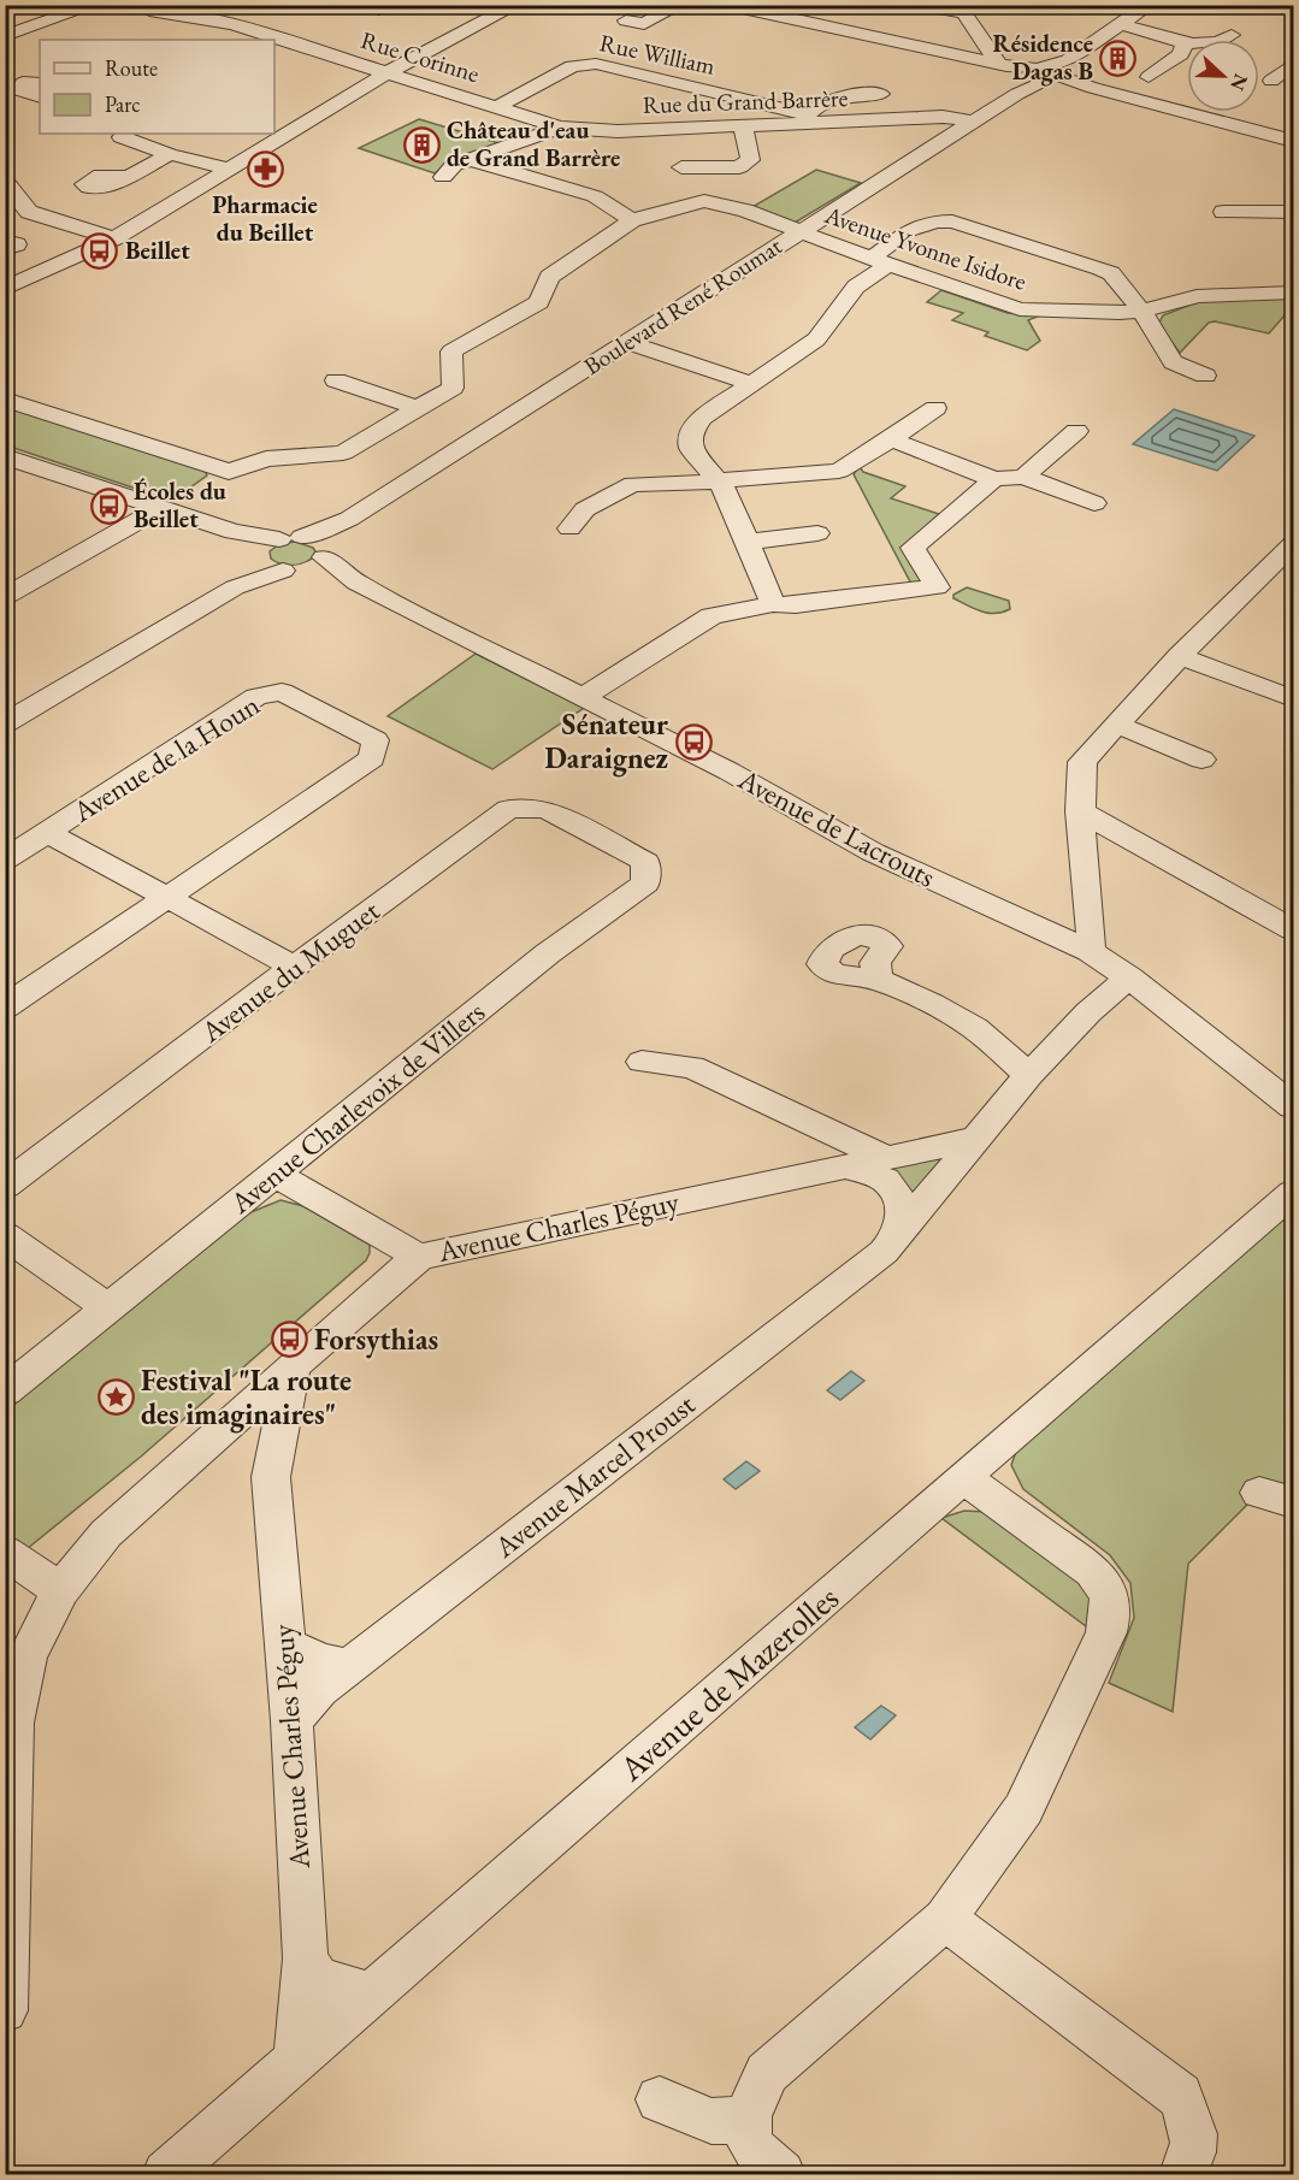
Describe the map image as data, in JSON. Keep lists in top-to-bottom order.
{
  "streets": {
    "street": [
      "Rue William",
      "Rue Corinne",
      "Rue du Grand Barrère",
      "Avenue Yvonne Isidore",
      "Boulevard René Roumat",
      "Avenue de la Houn",
      "Avenue de Lacrouts",
      "Avenue du Muguet",
      "Avenue Charlevoix de Villers",
      "Avenue Charles Péguy",
      "Avenue Marcel Proust",
      "Avenue de Mazerolles"
    ]
  },
  "crossings": [
    ["Rue William", "Rue Corinne"],
    ["Rue William", "Rue du Grand Barrère"],
    ["Rue Corinne", "Rue du Grand Barrère"],
    ["Rue du Grand Barrère", "Boulevard René Roumat"],
    ["Avenue Yvonne Isidore", "Boulevard René Roumat"],
    ["Boulevard René Roumat", "Avenue de Lacrouts"],
    ["Avenue de Lacrouts", "Avenue Marcel Proust"],
    ["Avenue du Muguet", "Avenue Charlevoix de Villers"],
    ["Avenue Charles Péguy", "Avenue Marcel Proust"],
    ["Avenue Charles Péguy", "Avenue de Mazerolles"]
  ],
  "places": {
    "building": ["Résidence Dagas B", "Château d'eau de Grand Barrère"],
    "pharmacy": ["Pharmacie du Beillet"],
    "bus stop": [
      "Beillet",
      "Écoles du Beillet",
      "Sénateur Daraignez",
      "Forsythias"
    ],
    "place": ["Festival \"La route des imaginaires\""]
  },
  "legend": ["Route", "Parc"],
  "north": "right"
}
